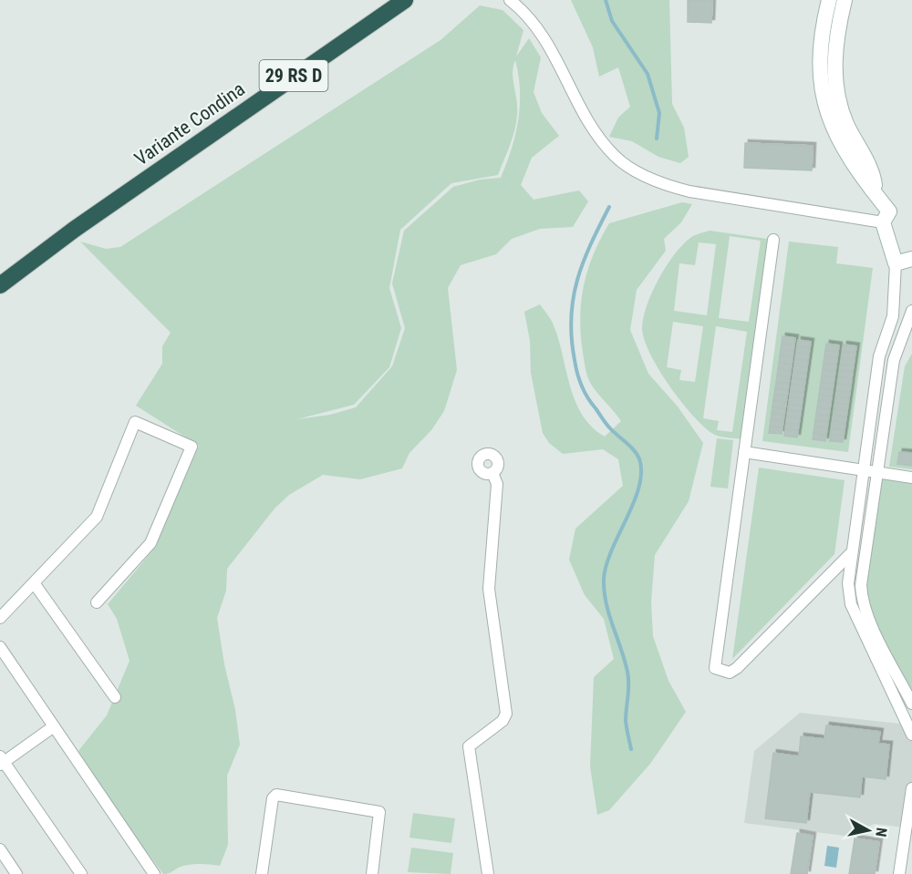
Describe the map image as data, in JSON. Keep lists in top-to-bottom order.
{
  "streets": {
    "highway": ["29 RS D", "Variante Condina"]
  },
  "north": "right"
}
